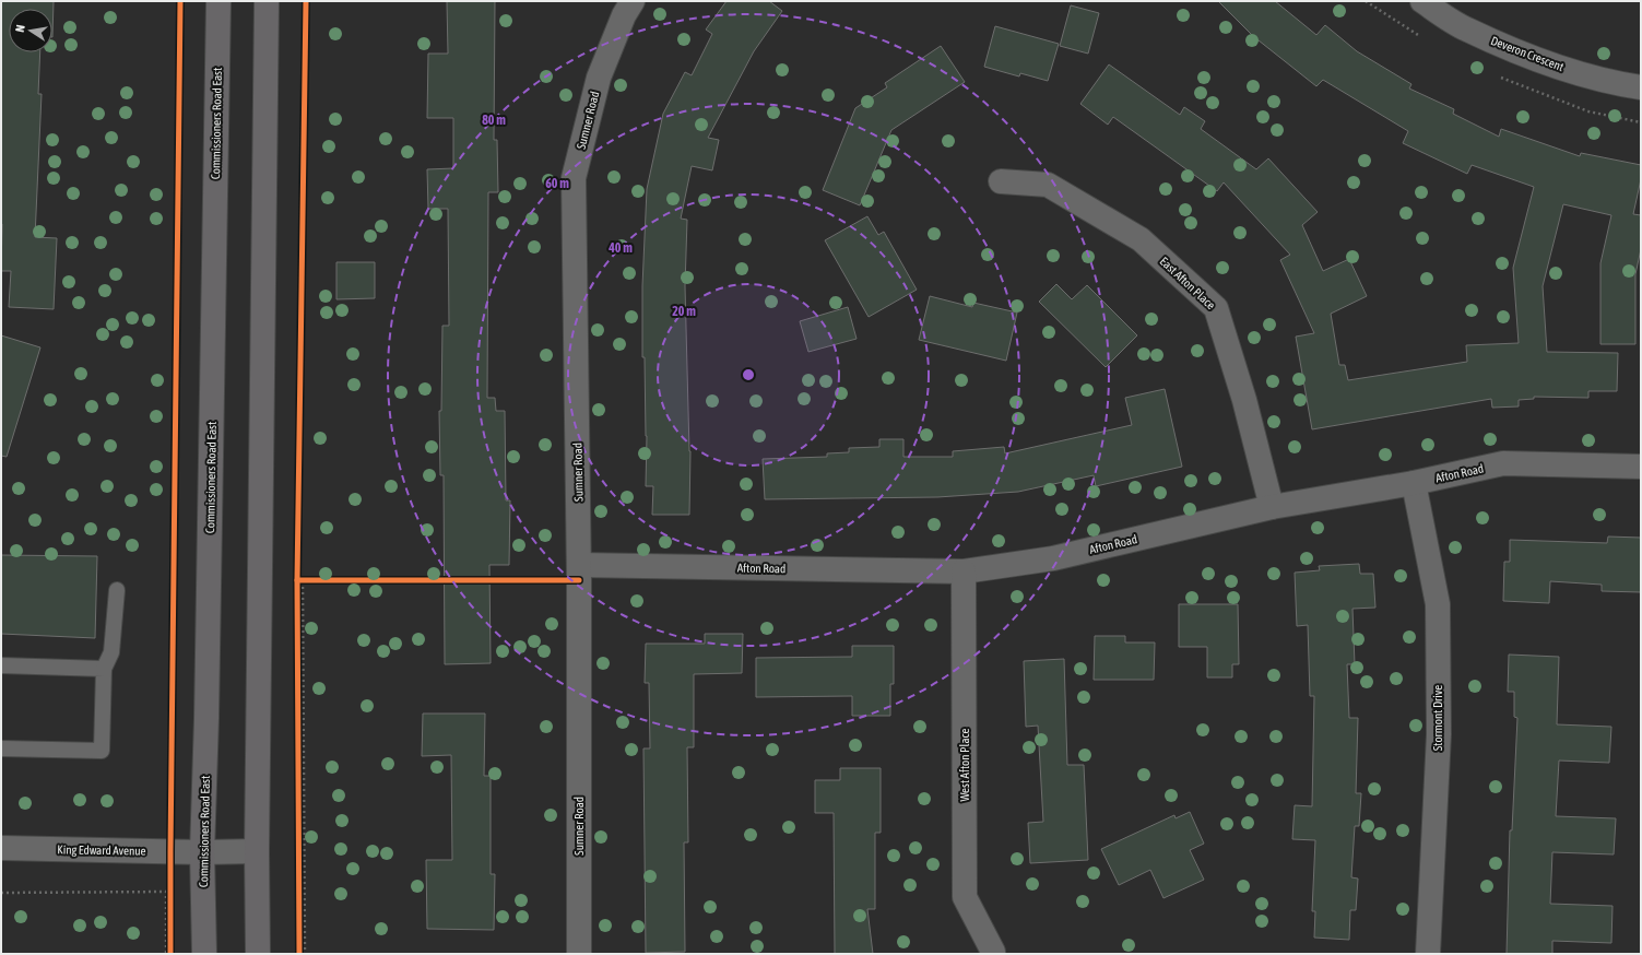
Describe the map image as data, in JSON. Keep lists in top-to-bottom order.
{
  "streets": {
    "main road": ["Commissioners Road East"],
    "street": [
      "Deveron Crescent",
      "Sumner Road",
      "East Afton Place",
      "Afton Road",
      "Stormont Drive",
      "West Afton Place",
      "King Edward Avenue"
    ]
  },
  "crossings": [
    ["Sumner Road", "Afton Road"],
    ["Commissioners Road East", "King Edward Avenue"],
    ["East Afton Place", "Afton Road"],
    ["Afton Road", "Stormont Drive"],
    ["Afton Road", "West Afton Place"]
  ],
  "north": "left",
  "rings": [
    "80 m",
    "60 m",
    "40 m",
    "20 m"
  ]
}
